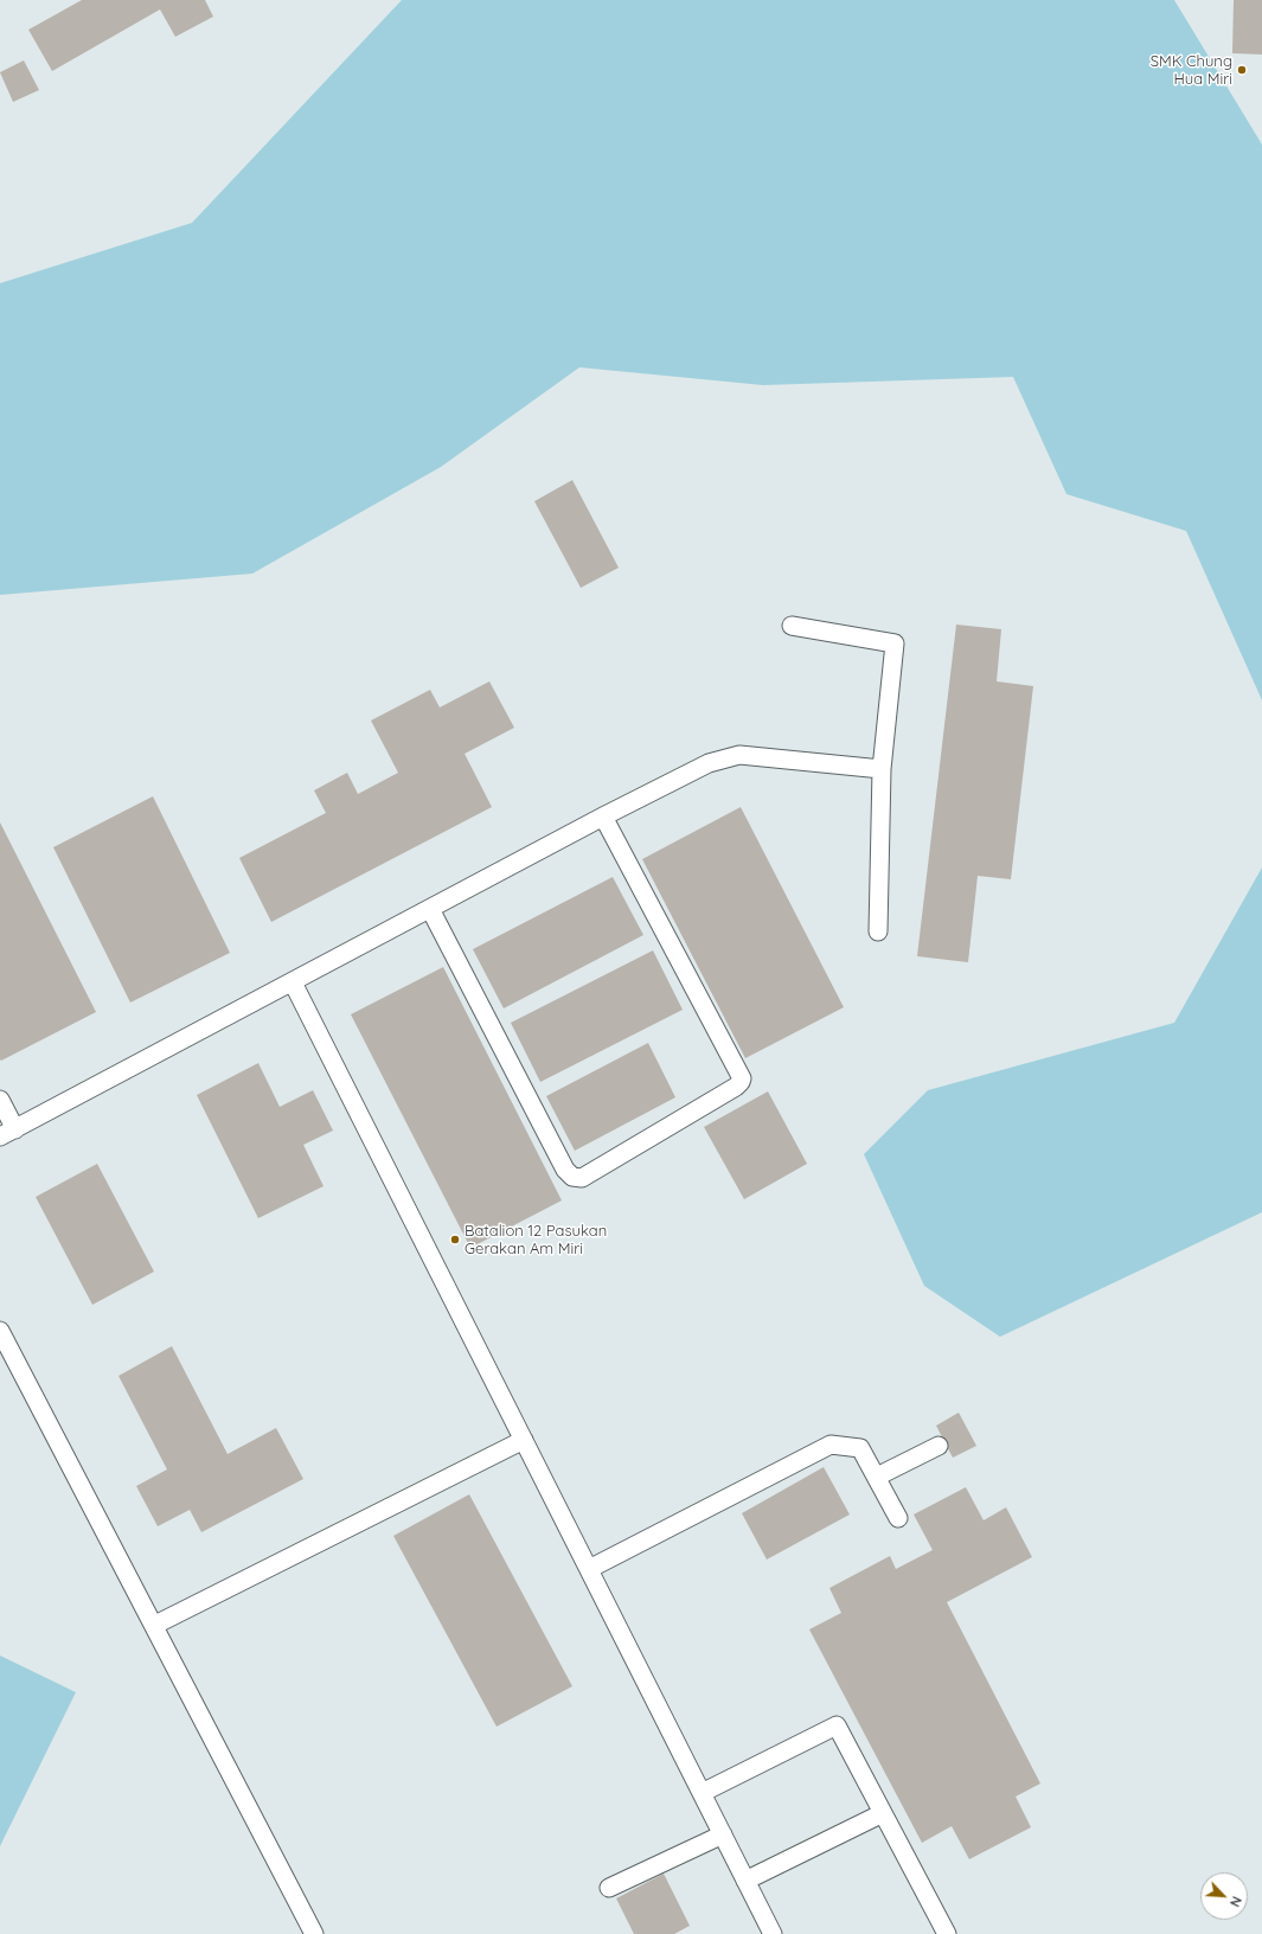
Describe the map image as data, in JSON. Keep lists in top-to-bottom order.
{
  "places": ["SMK Chung Hua Miri", "Batalion 12 Pasukan Gerakan Am Miri"],
  "north": "bottom right"
}
